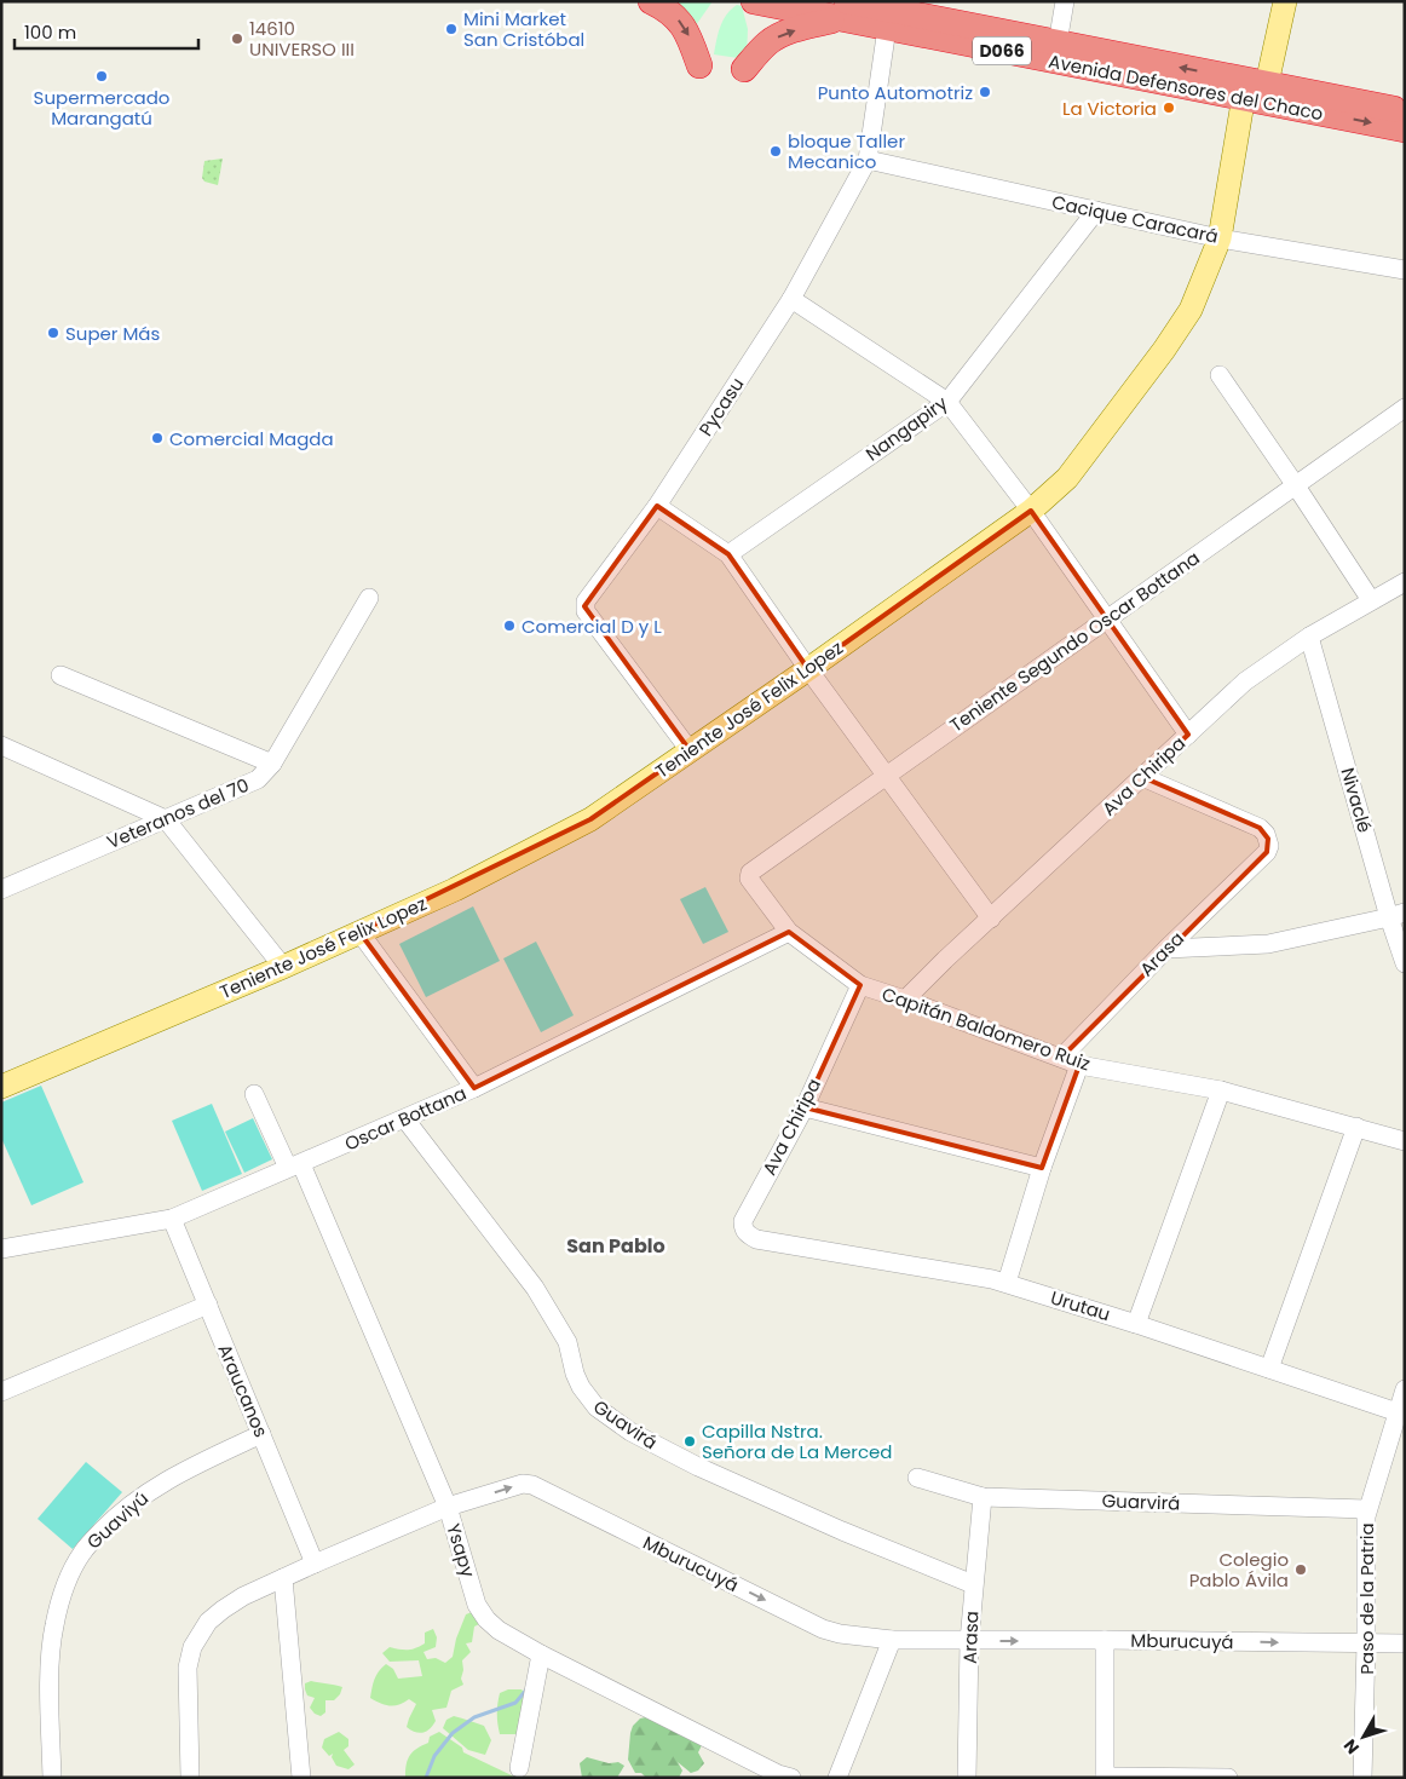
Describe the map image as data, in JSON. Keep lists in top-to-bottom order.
{
  "streets": {
    "highway": ["D066", "Avenida Defensores del Chaco"],
    "main road": ["Teniente José Felix Lopez"],
    "street": [
      "Cacique Caracará",
      "Pycasu",
      "Nangapiry",
      "Teniente Segundo Oscar Bottana",
      "Ava Chiripa",
      "Nivaclé",
      "Veteranos del 70",
      "Arasa",
      "Capitán Baldomero Ruiz",
      "Oscar Bottana",
      "Urutau",
      "Araucanos",
      "Guavirá",
      "Guarvirá",
      "Guaviyú",
      "Ysapy",
      "Mburucuyá",
      "Paso de la Patria"
    ]
  },
  "crossings": [
    ["Avenida Defensores del Chaco", "Pycasu"],
    ["Avenida Defensores del Chaco", "Teniente José Felix Lopez"],
    ["Cacique Caracará", "Pycasu"],
    ["Cacique Caracará", "Nangapiry"],
    ["Cacique Caracará", "Teniente José Felix Lopez"],
    ["Pycasu", "Teniente José Felix Lopez"],
    ["Teniente Segundo Oscar Bottana", "Capitán Baldomero Ruiz"],
    ["Ava Chiripa", "Nivaclé"],
    ["Ava Chiripa", "Arasa"],
    ["Ava Chiripa", "Capitán Baldomero Ruiz"],
    ["Ava Chiripa", "Urutau"],
    ["Arasa", "Capitán Baldomero Ruiz"],
    ["Arasa", "Guavirá"],
    ["Arasa", "Guarvirá"],
    ["Arasa", "Mburucuyá"],
    ["Capitán Baldomero Ruiz", "Oscar Bottana"],
    ["Oscar Bottana", "Araucanos"],
    ["Oscar Bottana", "Guavirá"],
    ["Oscar Bottana", "Ysapy"],
    ["Urutau", "Paso de la Patria"],
    ["Araucanos", "Guaviyú"],
    ["Araucanos", "Mburucuyá"],
    ["Guarvirá", "Paso de la Patria"],
    ["Ysapy", "Mburucuyá"],
    ["Mburucuyá", "Paso de la Patria"]
  ],
  "one_way": ["Mburucuyá"],
  "districts": ["San Pablo"],
  "places": [
    "Mini Market San Cristóbal",
    "14610 UNIVERSO III",
    "Supermercado Marangatú",
    "Punto Automotriz",
    "La Victoria",
    "bloque Taller Mecanico",
    "Super Más",
    "Comercial Magda",
    "Comercial D y L",
    "Capilla Nstra. Señora de La Merced",
    "Colegio Pablo Ávila"
  ],
  "scale_bar": "100 m",
  "north": "bottom left"
}
